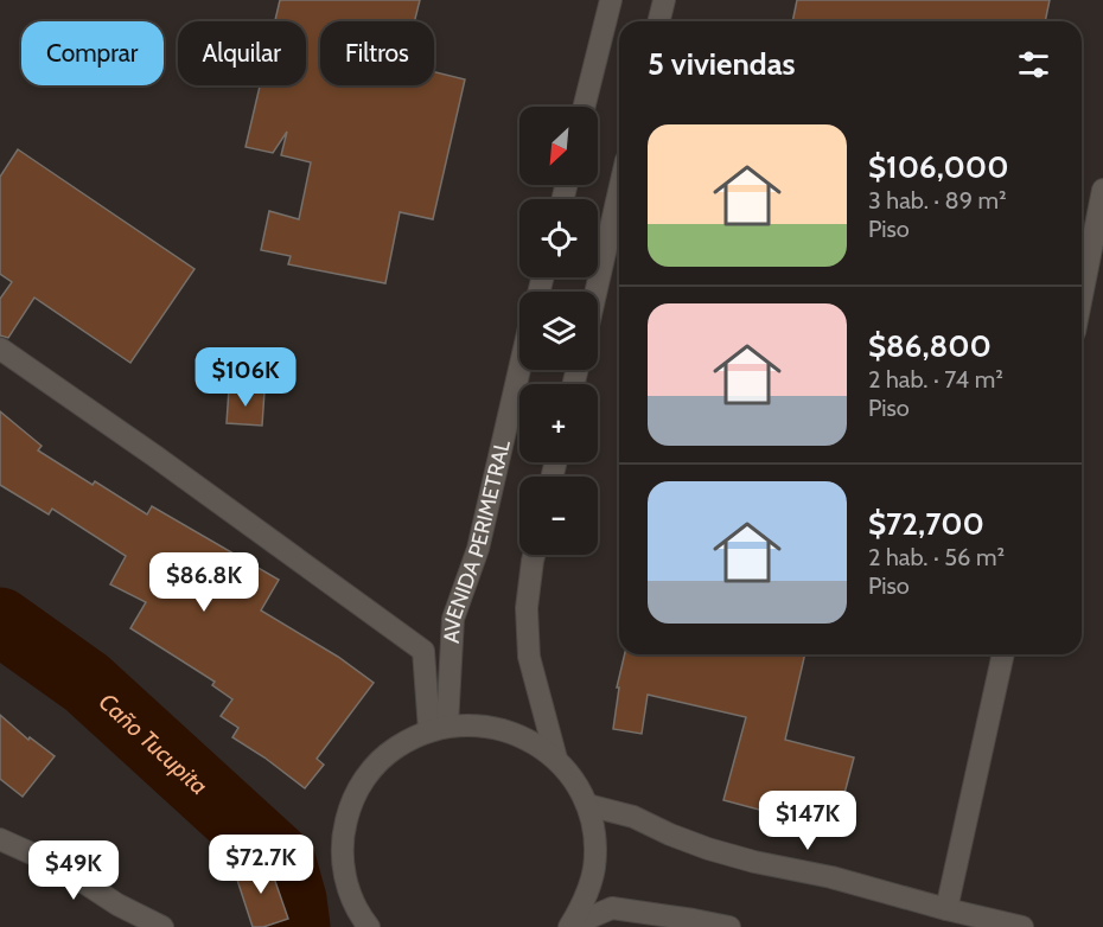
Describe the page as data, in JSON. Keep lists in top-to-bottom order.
{
  "streets": {
    "street": ["AVENIDA PERIMETRAL"]
  },
  "water": ["Caño Tucupita"],
  "north": "bottom left",
  "page": {
    "chip": ["Comprar", "Alquilar", "Filtros"],
    "heading": "5 viviendas",
    "map_buttons": ["+", "−"],
    "list": [
      {
        "name": "$106,000",
        "note": "3 hab. · 89 m² · Piso"
      },
      {
        "name": "$86,800",
        "note": "2 hab. · 74 m² · Piso"
      },
      {
        "name": "$72,700",
        "note": "2 hab. · 56 m² · Piso"
      }
    ],
    "price": [
      "$106K",
      "$86.8K",
      "$147K",
      "$72.7K",
      "$49K"
    ]
  }
}
